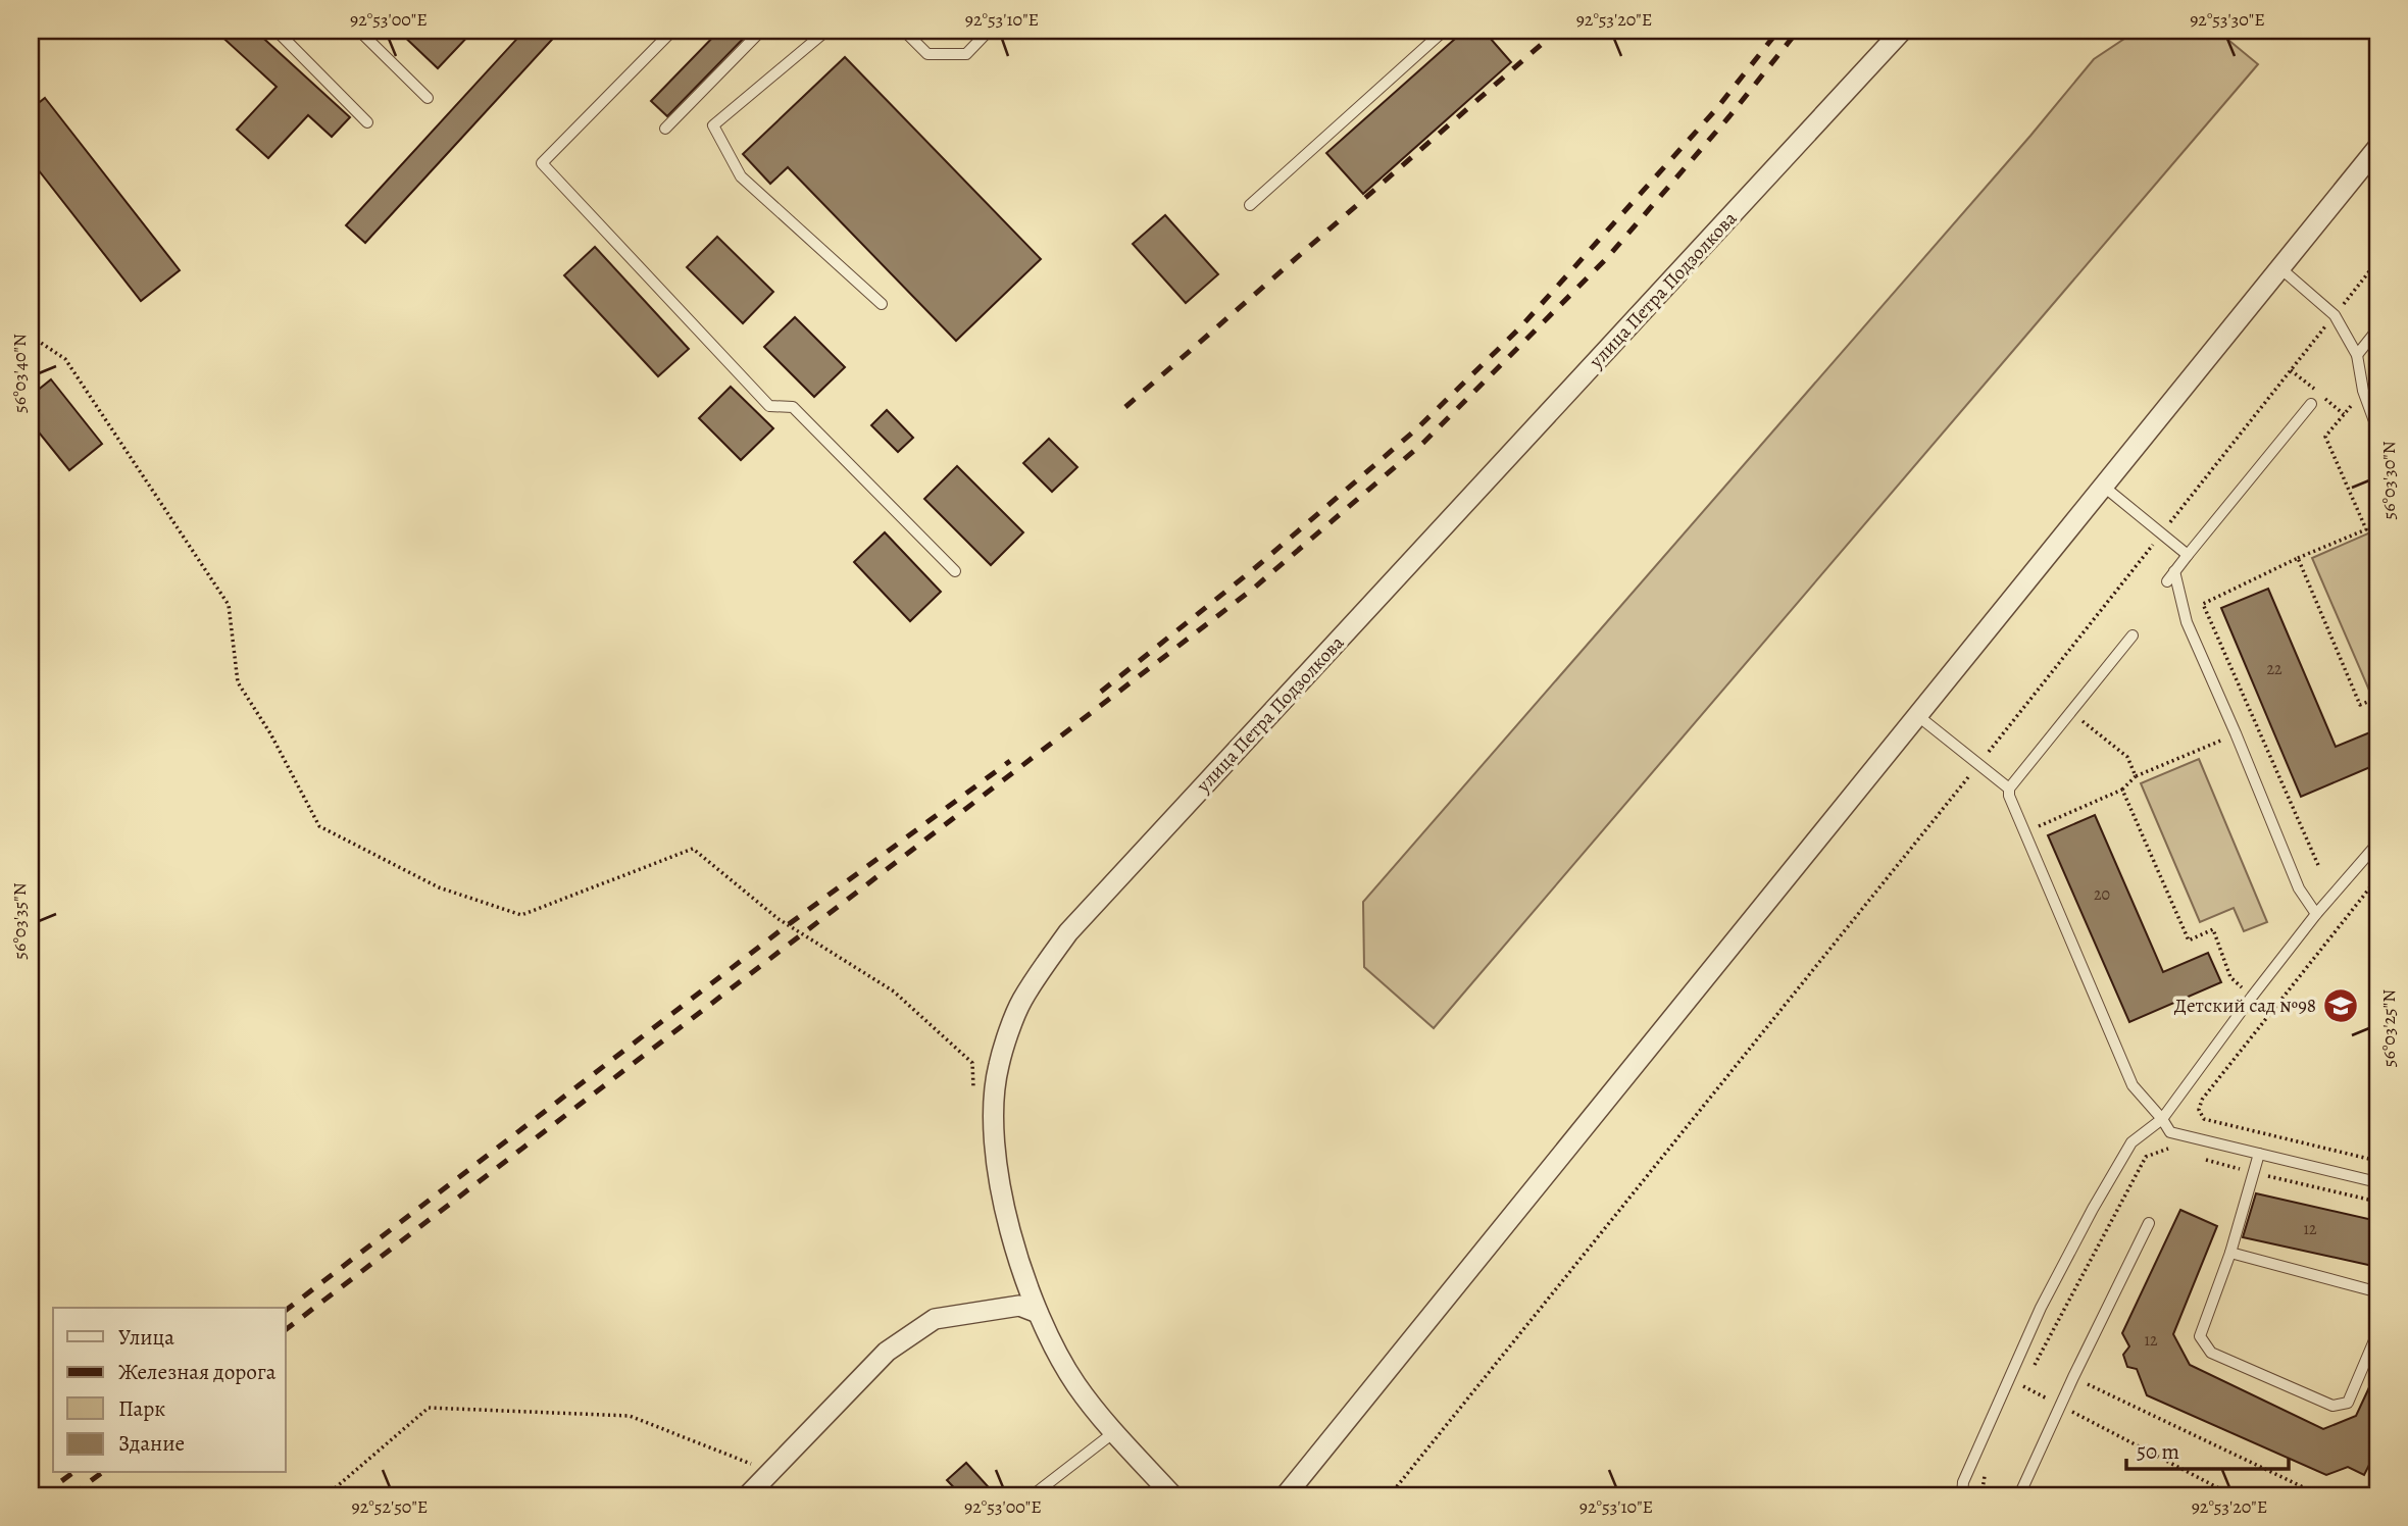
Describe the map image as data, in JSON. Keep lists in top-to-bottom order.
{
  "streets": {
    "street": ["улица Петра Подзолкова"]
  },
  "places": {
    "school or university": ["Детский сад №98"]
  },
  "house_numbers": [
    "22",
    "20",
    "12",
    "12"
  ],
  "legend": [
    "Улица",
    "Железная дорога",
    "Парк",
    "Здание"
  ],
  "scale_bar": "50 m",
  "coordinates": [
    "92°53'00\"E",
    "92°53'10\"E",
    "92°53'20\"E",
    "92°53'30\"E",
    "56°03'40\"N",
    "56°03'30\"N",
    "56°03'35\"N",
    "56°03'25\"N",
    "92°52'50\"E"
  ]
}
